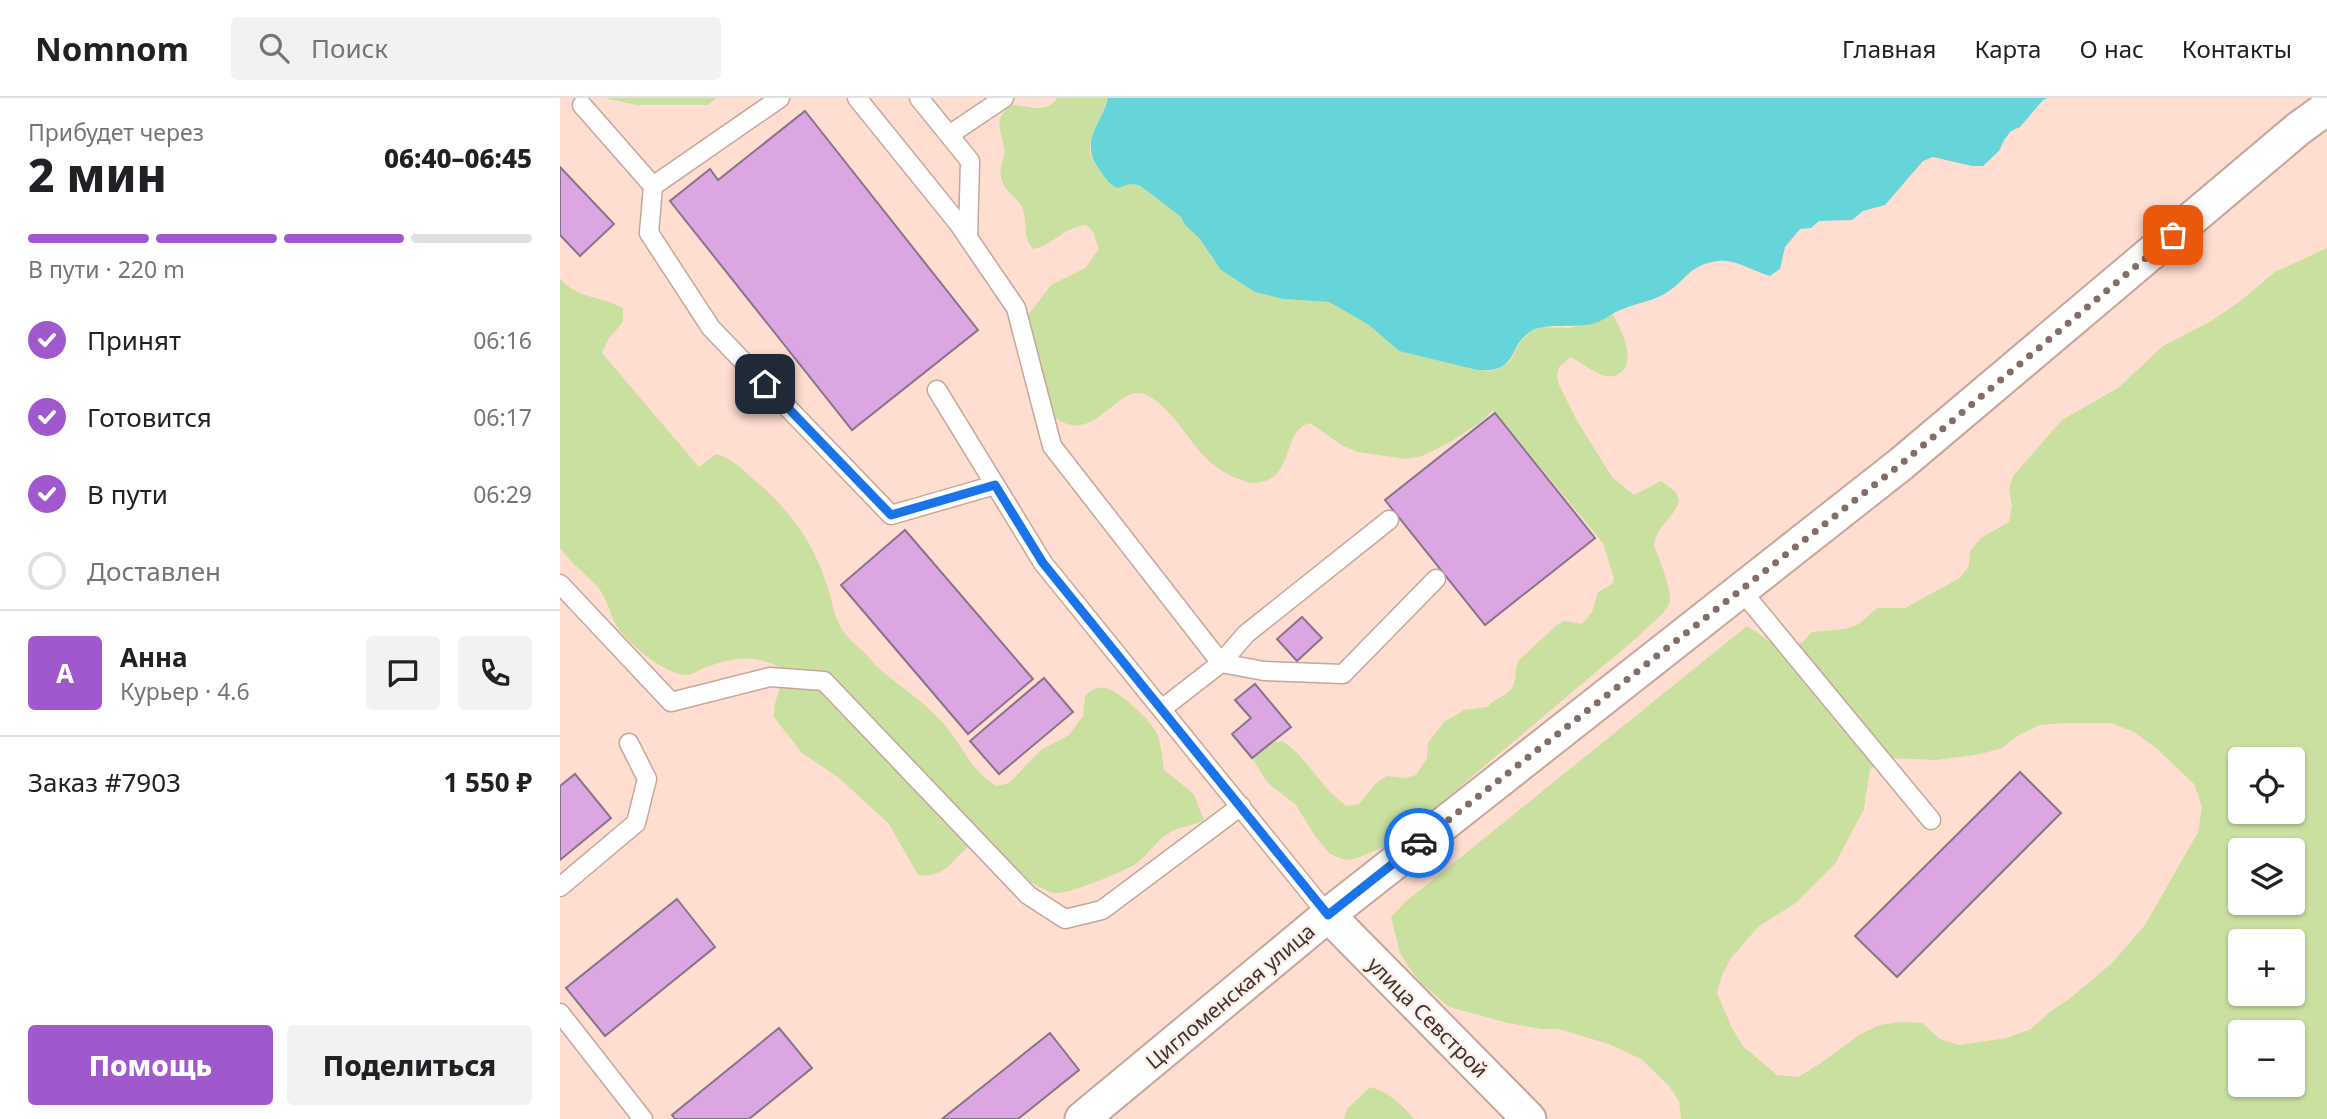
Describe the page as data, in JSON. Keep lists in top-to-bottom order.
{
  "streets": {
    "street": ["Цигломенская улица", "улица Севстрой"]
  },
  "crossings": [
    ["Цигломенская улица", "улица Севстрой"]
  ],
  "page": {
    "header": "Nomnom",
    "search": "Поиск",
    "nav": [
      "Главная",
      "Карта",
      "О нас",
      "Контакты"
    ],
    "heading": ["2 мин", "Прибудет через", "06:40–06:45"],
    "panel": [
      "Анна",
      "Курьер · 4.6",
      "Заказ #7903",
      "1 550 ₽"
    ],
    "bar": "В пути · 220 m",
    "list": [
      ["Принят", "06:16"],
      ["Готовится", "06:17"],
      ["В пути", "06:29"],
      "Доставлен"
    ],
    "round": "А",
    "map_buttons": ["+", "−"],
    "buttons": ["Помощь", "Поделиться"]
  }
}
